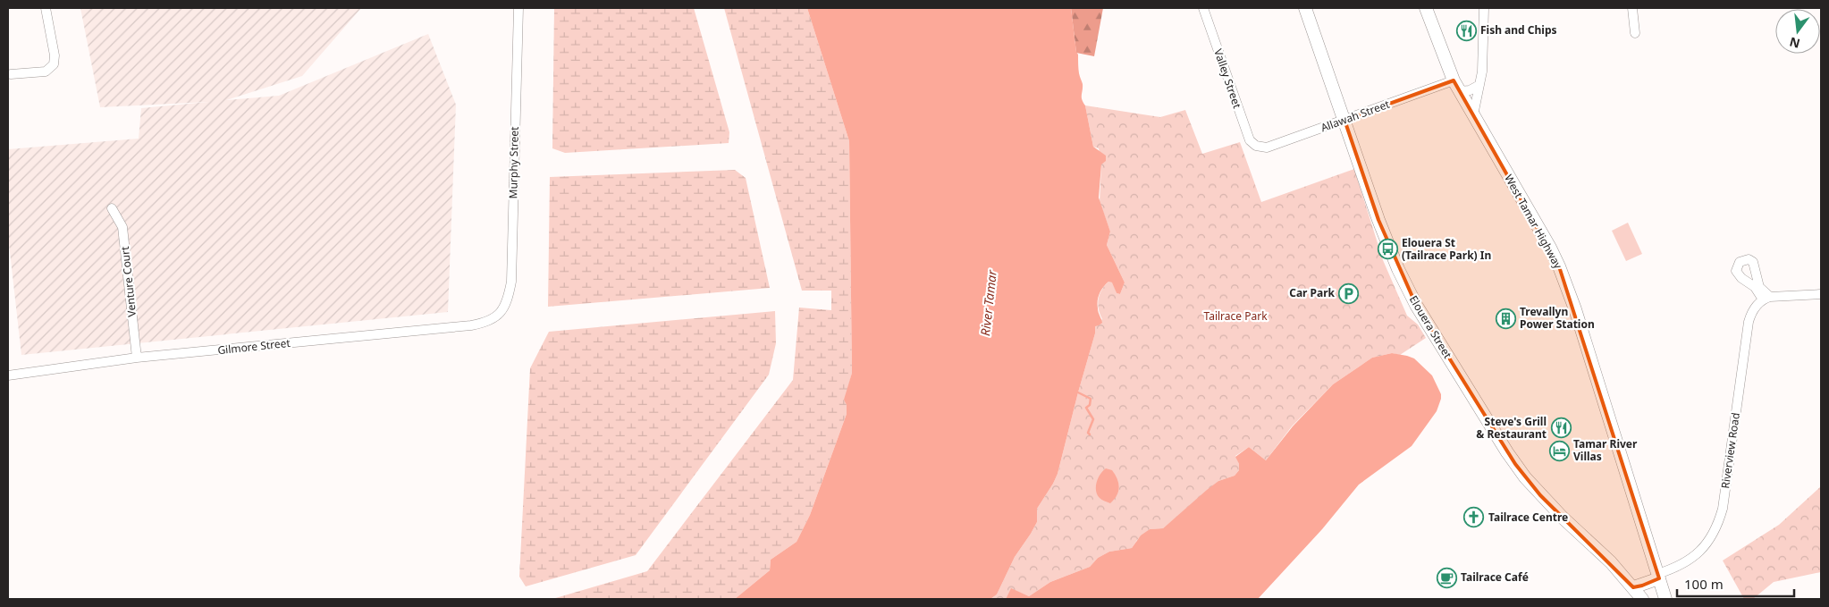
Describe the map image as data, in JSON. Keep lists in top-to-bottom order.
{
  "streets": {
    "highway": ["West Tamar Highway", "Elouera Street"],
    "street": [
      "Valley Street",
      "Allawah Street",
      "Murphy Street",
      "Venture Court",
      "Gilmore Street",
      "Riverview Road"
    ]
  },
  "crossings": [
    ["Valley Street", "Allawah Street"],
    ["Allawah Street", "West Tamar Highway"],
    ["Allawah Street", "Elouera Street"],
    ["Murphy Street", "Gilmore Street"],
    ["West Tamar Highway", "Riverview Road"],
    ["Venture Court", "Gilmore Street"]
  ],
  "water": ["River Tamar"],
  "parks": ["Tailrace Park"],
  "places": {
    "restaurant": ["Fish and Chips", "Steve's Grill & Restaurant"],
    "bus stop": ["Elouera St (Tailrace Park) In"],
    "parking": ["Car Park"],
    "building": ["Trevallyn Power Station"],
    "hotel": ["Tamar River Villas"],
    "church": ["Tailrace Centre"],
    "cafe": ["Tailrace Café"]
  },
  "scale_bar": "100 m",
  "north": "bottom"
}
